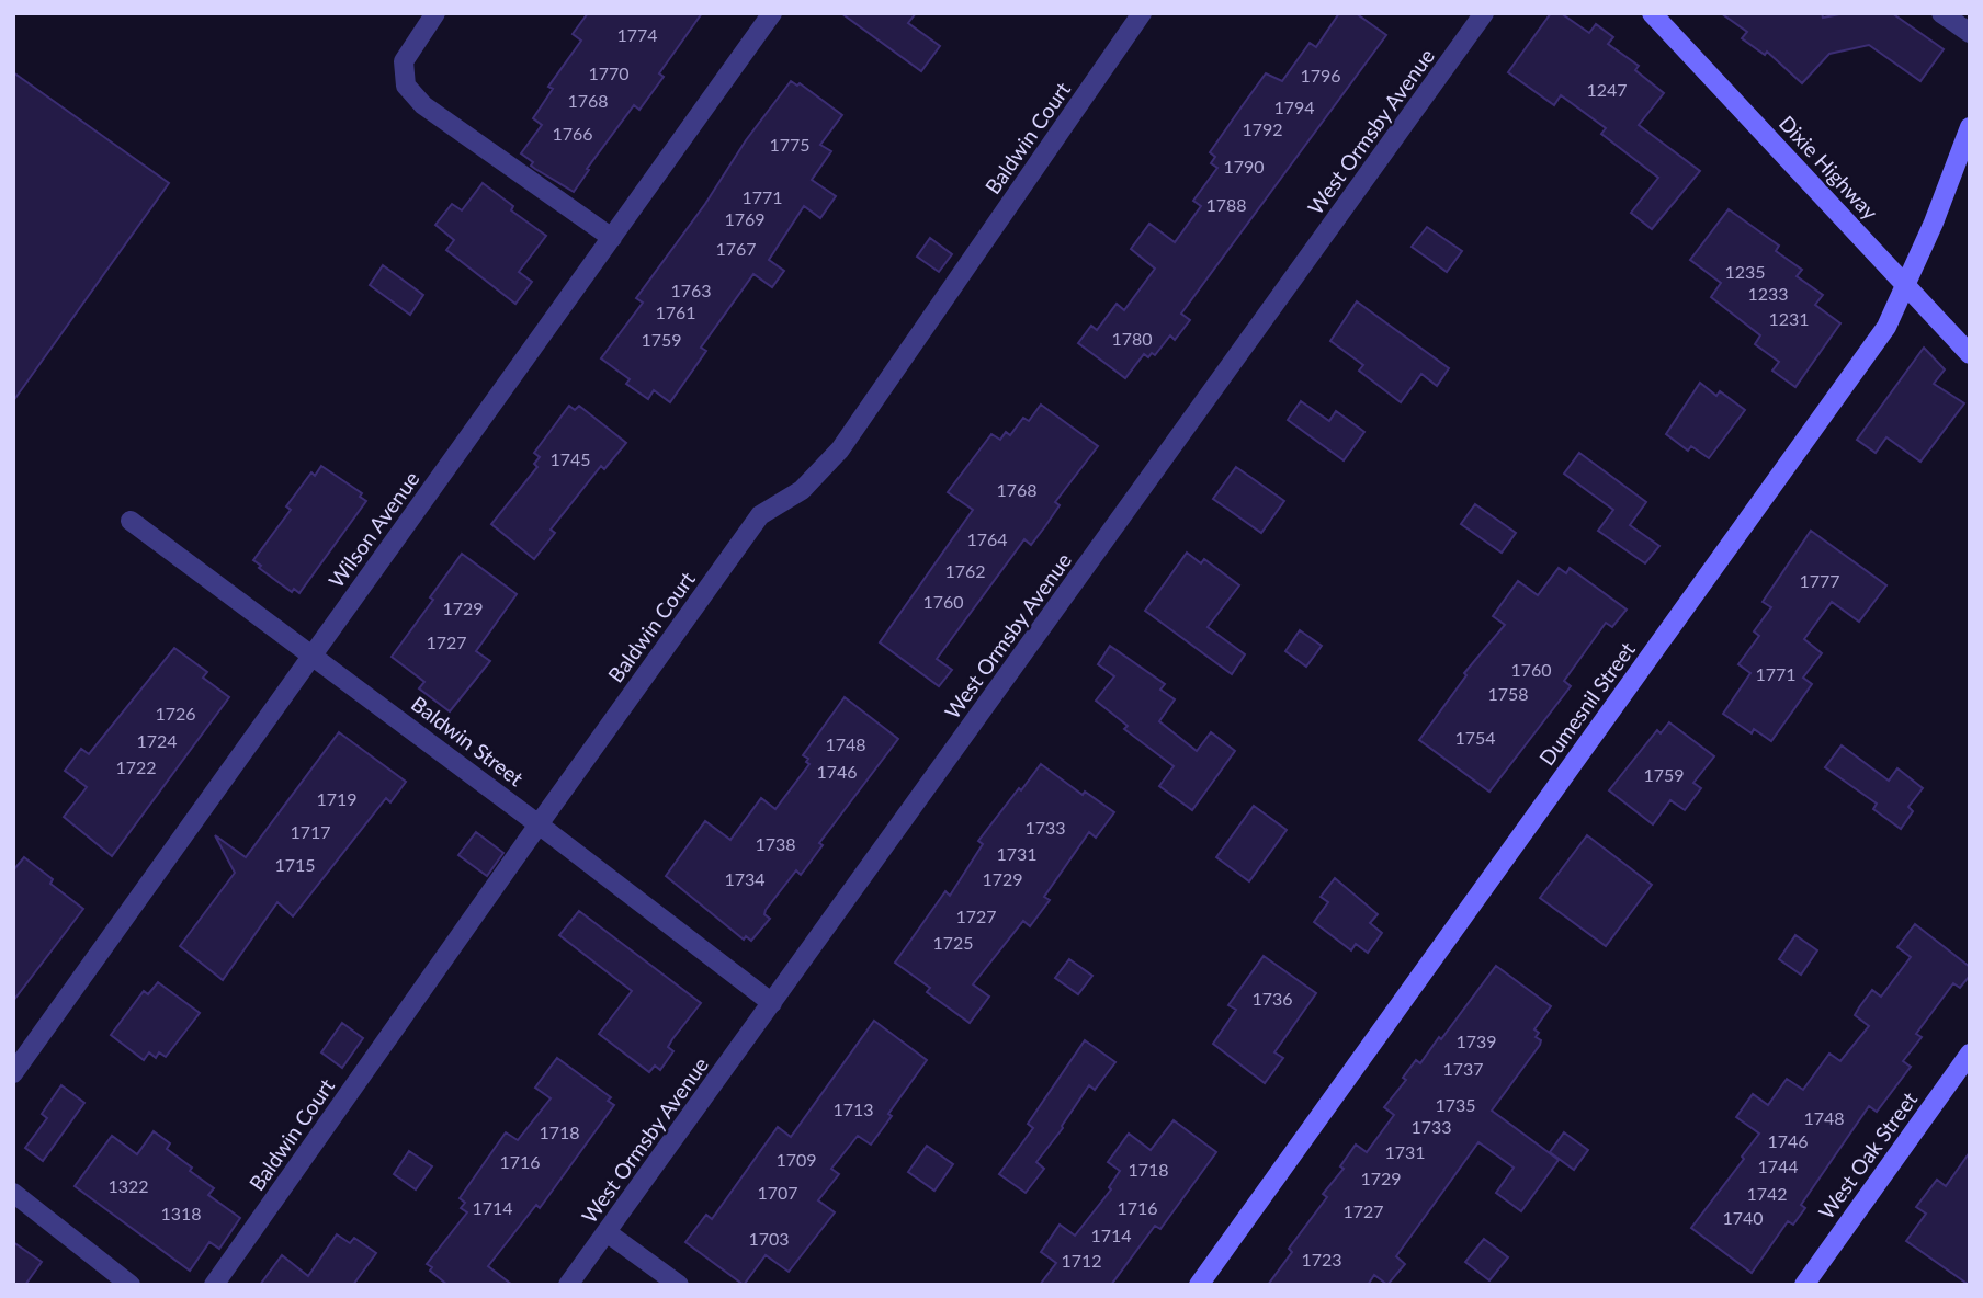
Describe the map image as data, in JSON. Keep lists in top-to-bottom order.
{
  "streets": {
    "main road": ["Dixie Highway", "Dumesnil Street", "West Oak Street"],
    "street": [
      "West Ormsby Avenue",
      "Baldwin Court",
      "Wilson Avenue",
      "Baldwin Street"
    ]
  },
  "crossings": [
    ["West Ormsby Avenue", "Baldwin Street"],
    ["Baldwin Court", "Baldwin Street"],
    ["Dixie Highway", "Dumesnil Street"],
    ["Wilson Avenue", "Baldwin Street"]
  ],
  "house_numbers": [
    "1774",
    "1770",
    "1796",
    "1247",
    "1768",
    "1794",
    "1792",
    "1766",
    "1775",
    "1790",
    "1771",
    "1788",
    "1769",
    "1767",
    "1235",
    "1763",
    "1233",
    "1761",
    "1231",
    "1780",
    "1759",
    "1745",
    "1768",
    "1764",
    "1762",
    "1777",
    "1760",
    "1729",
    "1727",
    "1760",
    "1771",
    "1758",
    "1726",
    "1754",
    "1724",
    "1748",
    "1722",
    "1746",
    "1759",
    "1719",
    "1733",
    "1717",
    "1738",
    "1731",
    "1715",
    "1734",
    "1729",
    "1727",
    "1725",
    "1736",
    "1739",
    "1737",
    "1735",
    "1713",
    "1748",
    "1733",
    "1718",
    "1746",
    "1731",
    "1709",
    "1716",
    "1744",
    "1718",
    "1729",
    "1322",
    "1707",
    "1742",
    "1714",
    "1716",
    "1727",
    "1318",
    "1740",
    "1714",
    "1703",
    "1723",
    "1712"
  ]
}
